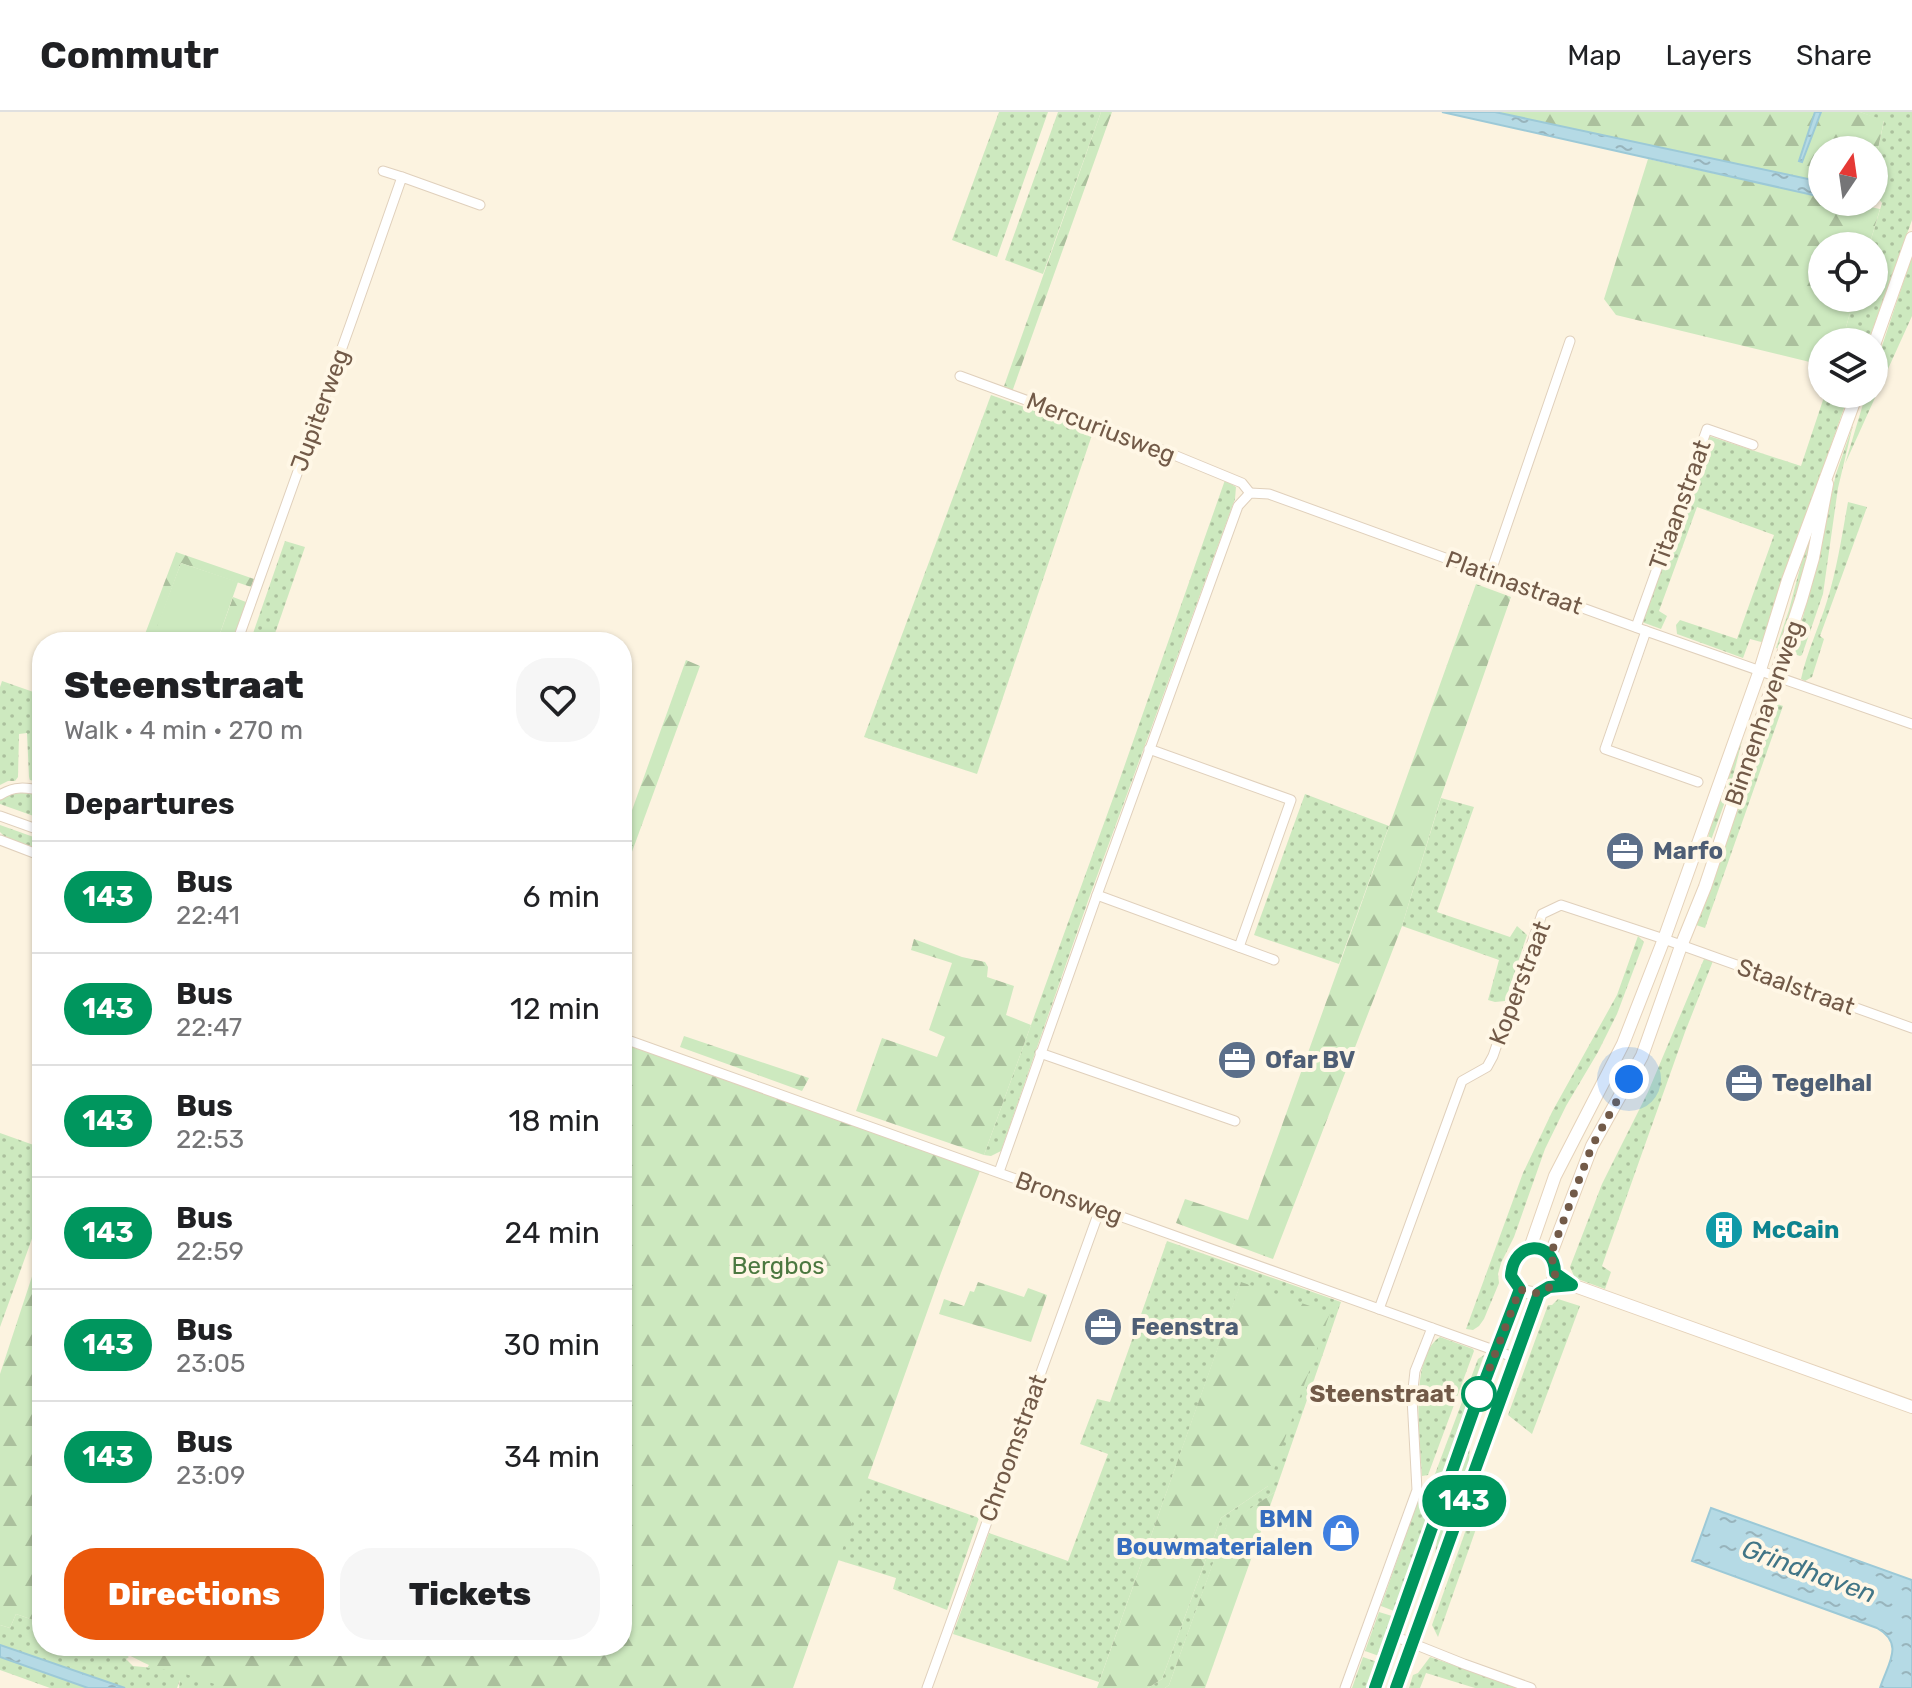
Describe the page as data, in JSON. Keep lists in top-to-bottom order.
{
  "streets": {
    "main road": ["Binnenhavenweg"],
    "street": [
      "Jupiterweg",
      "Mercuriusweg",
      "Titaanstraat",
      "Platinastraat",
      "Koperstraat",
      "Staalstraat",
      "Bronsweg",
      "Chroomstraat"
    ]
  },
  "crossings": [
    ["Mercuriusweg", "Platinastraat"],
    ["Titaanstraat", "Platinastraat"],
    ["Platinastraat", "Binnenhavenweg"],
    ["Binnenhavenweg", "Koperstraat"],
    ["Binnenhavenweg", "Staalstraat"],
    ["Koperstraat", "Staalstraat"],
    ["Koperstraat", "Bronsweg"],
    ["Bronsweg", "Chroomstraat"]
  ],
  "water": ["Grindhaven"],
  "parks": ["Bergbos"],
  "places": {
    "office": [
      "Marfo",
      "Ofar BV",
      "Tegelhal",
      "Feenstra"
    ],
    "building": ["McCain"],
    "other": ["Steenstraat"],
    "shop": ["BMN Bouwmaterialen"]
  },
  "lines": ["bus line 143"],
  "north": "top",
  "page": {
    "header": "Commutr",
    "nav": ["Map", "Layers", "Share"],
    "on_map": "143",
    "heading": [
      ["Steenstraat", "Walk · 4 min · 270 m"],
      "Departures"
    ],
    "list": [
      {
        "mark": "143",
        "name": "Bus",
        "note": "22:41",
        "value": "6 min"
      },
      {
        "mark": "143",
        "name": "Bus",
        "note": "22:47",
        "value": "12 min"
      },
      {
        "mark": "143",
        "name": "Bus",
        "note": "22:53",
        "value": "18 min"
      },
      {
        "mark": "143",
        "name": "Bus",
        "note": "22:59",
        "value": "24 min"
      },
      {
        "mark": "143",
        "name": "Bus",
        "note": "23:05",
        "value": "30 min"
      },
      {
        "mark": "143",
        "name": "Bus",
        "note": "23:09",
        "value": "34 min"
      }
    ],
    "buttons": ["Directions", "Tickets"]
  }
}
